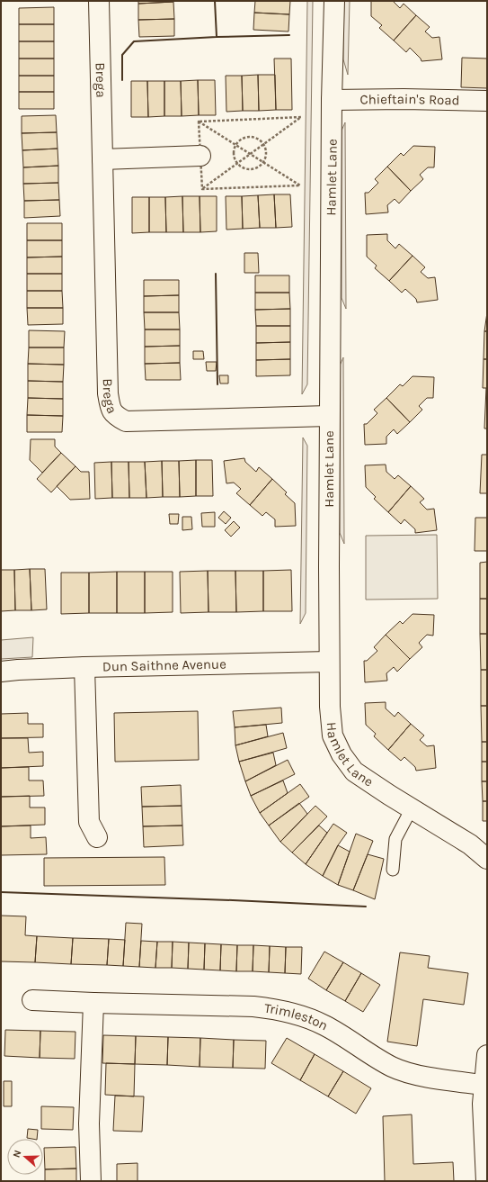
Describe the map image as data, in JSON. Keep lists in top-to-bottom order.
{
  "streets": {
    "street": [
      "Brega",
      "Chieftain's Road",
      "Hamlet Lane",
      "Dun Saithne Avenue",
      "Trimleston"
    ]
  },
  "crossings": [
    ["Brega", "Hamlet Lane"],
    ["Chieftain's Road", "Hamlet Lane"],
    ["Hamlet Lane", "Dun Saithne Avenue"]
  ],
  "north": "left"
}
